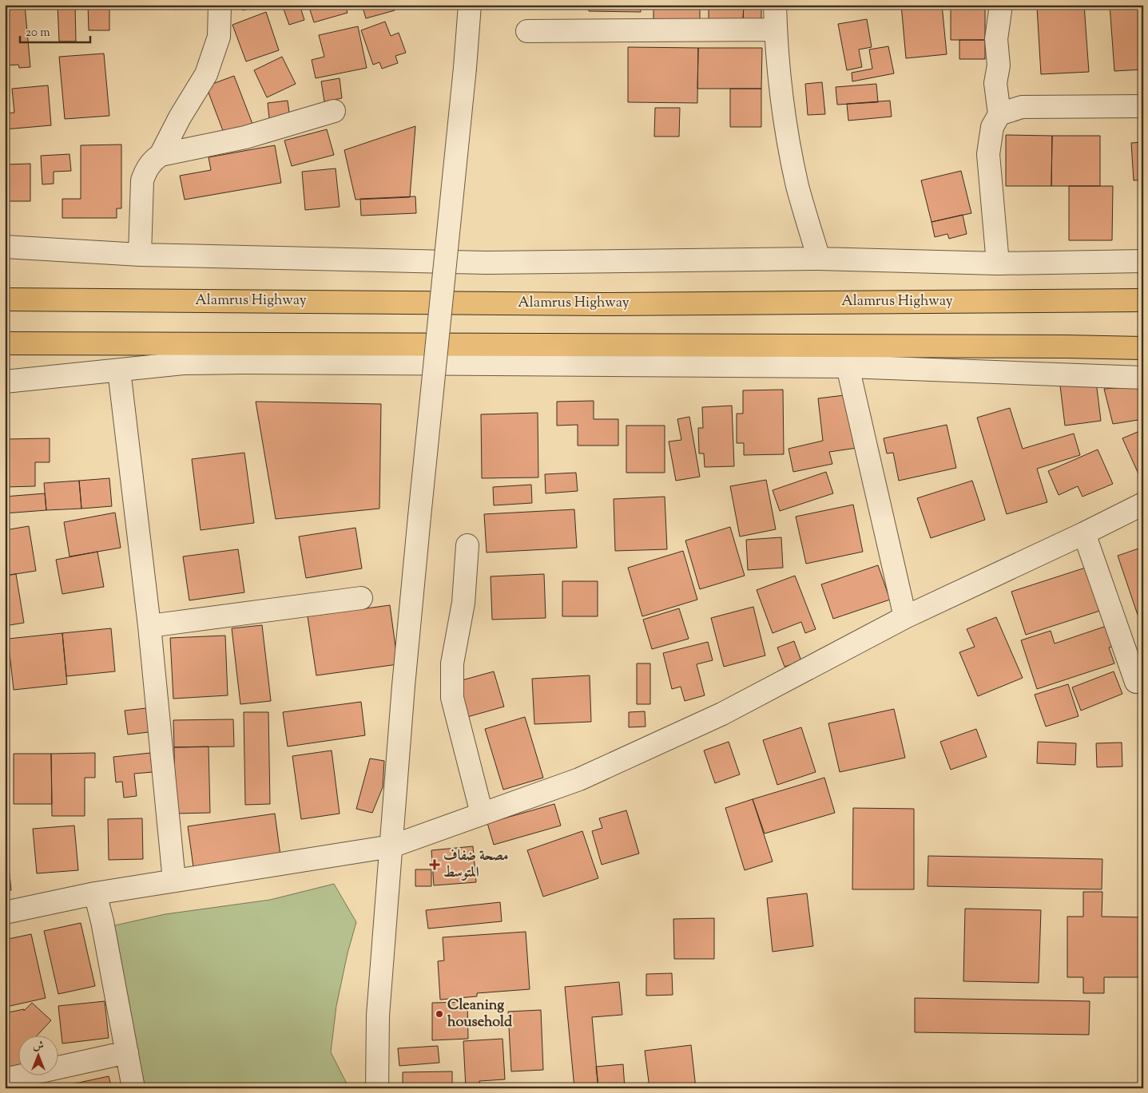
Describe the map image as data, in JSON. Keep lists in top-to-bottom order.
{
  "streets": {
    "main road": ["Alamrus Highway"]
  },
  "places": {
    "health": ["مصحة ضفاف المتوسط"],
    "other": ["Cleaning household"]
  },
  "scale_bar": "20 m",
  "north": "top"
}
